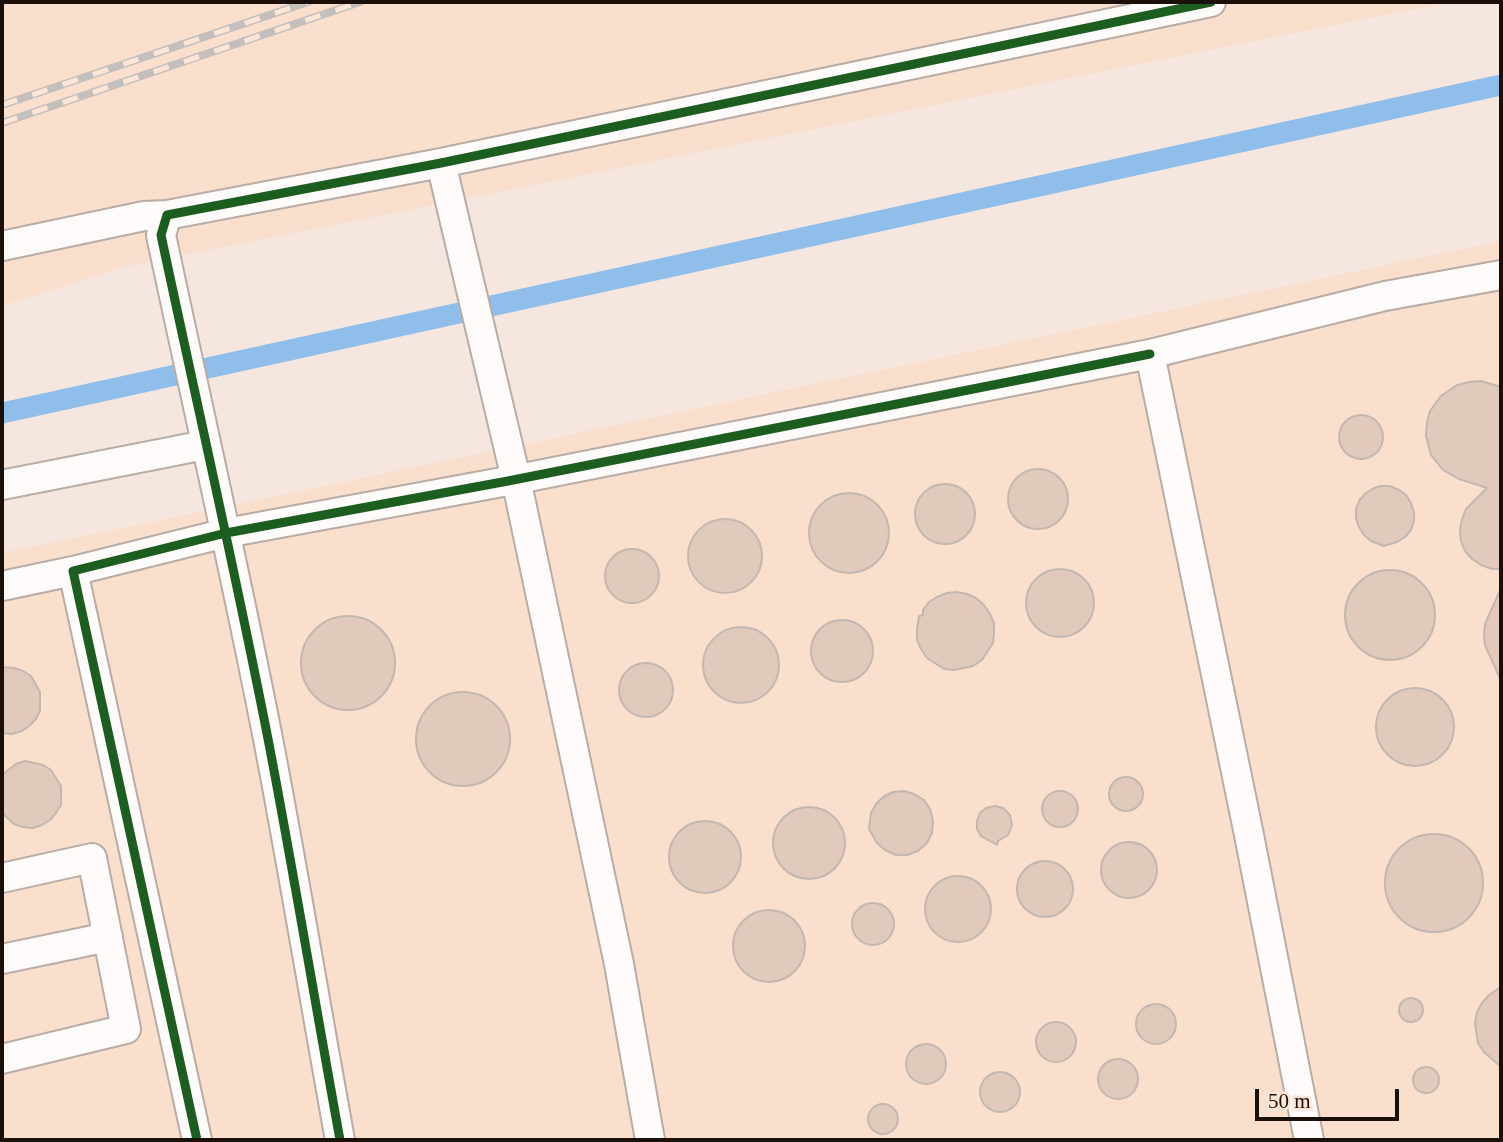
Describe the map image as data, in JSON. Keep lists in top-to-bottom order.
{
  "scale_bar": "50 m"
}
